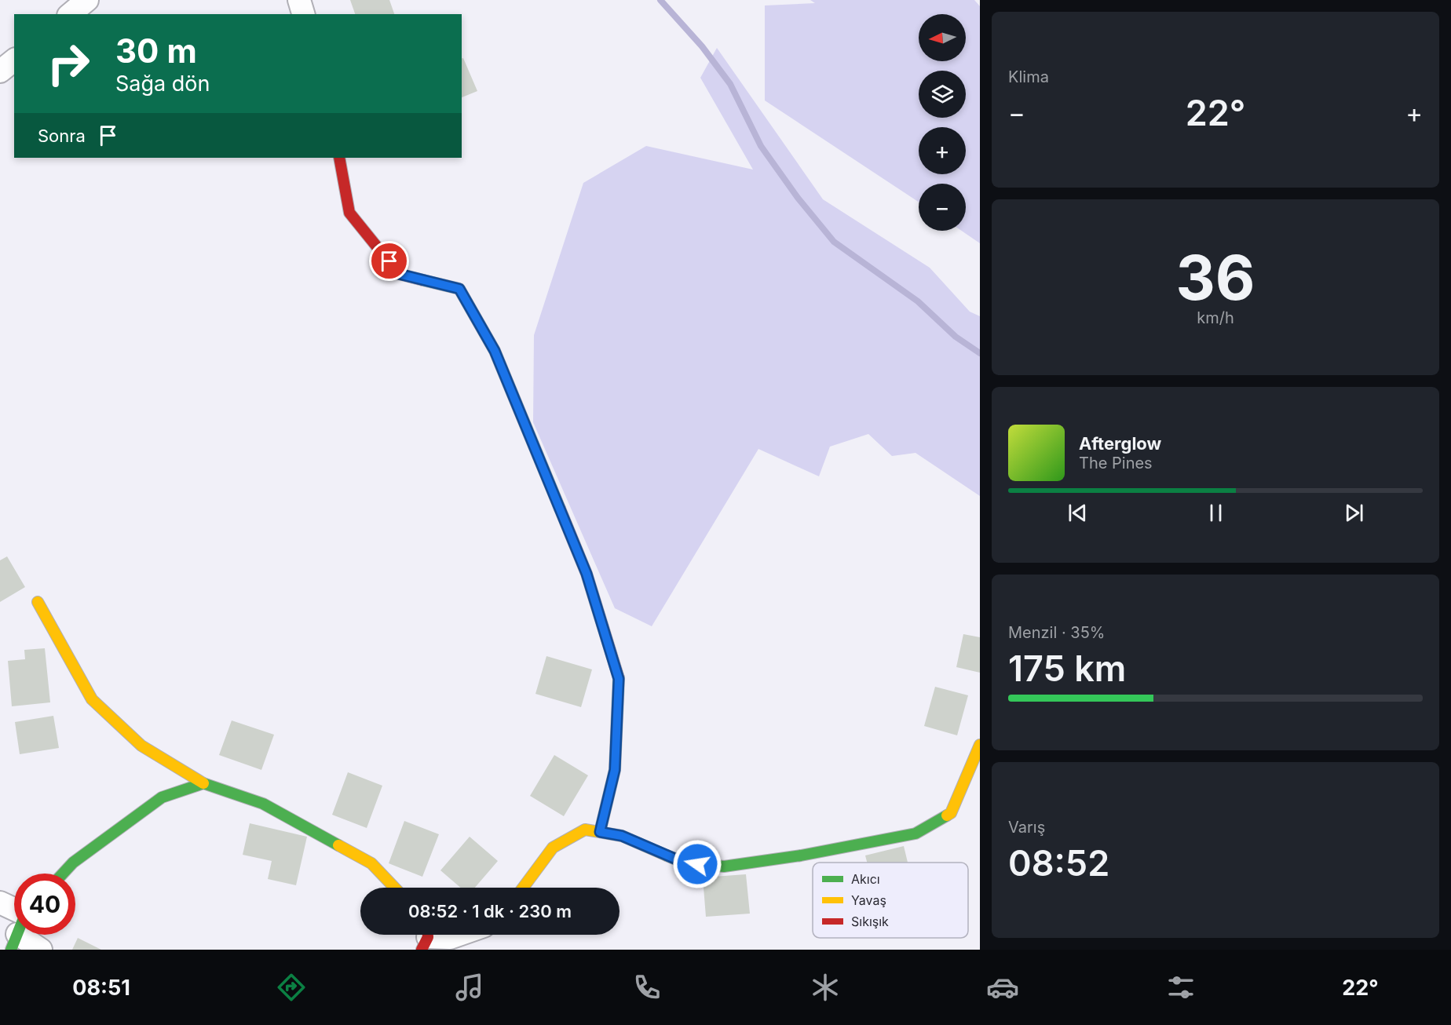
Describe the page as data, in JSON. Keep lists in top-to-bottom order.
{
  "legend": ["Akıcı", "Yavaş", "Sıkışık"],
  "north": "left",
  "page": {
    "tile": [
      "Klima",
      ["36", "km/h"],
      ["Menzil · 35%", "175 km"],
      ["Varış", "08:52"]
    ],
    "map_buttons": ["+", "−"],
    "turn": ["30 m", "Sağa dön"],
    "heat": ["−", "22°", "+"],
    "then": "Sonra",
    "song": ["Afterglow", "The Pines"],
    "limit": "40",
    "trip": "08:52 · 1 dk · 230 m",
    "tabs": ["08:51", "22°"]
  }
}
